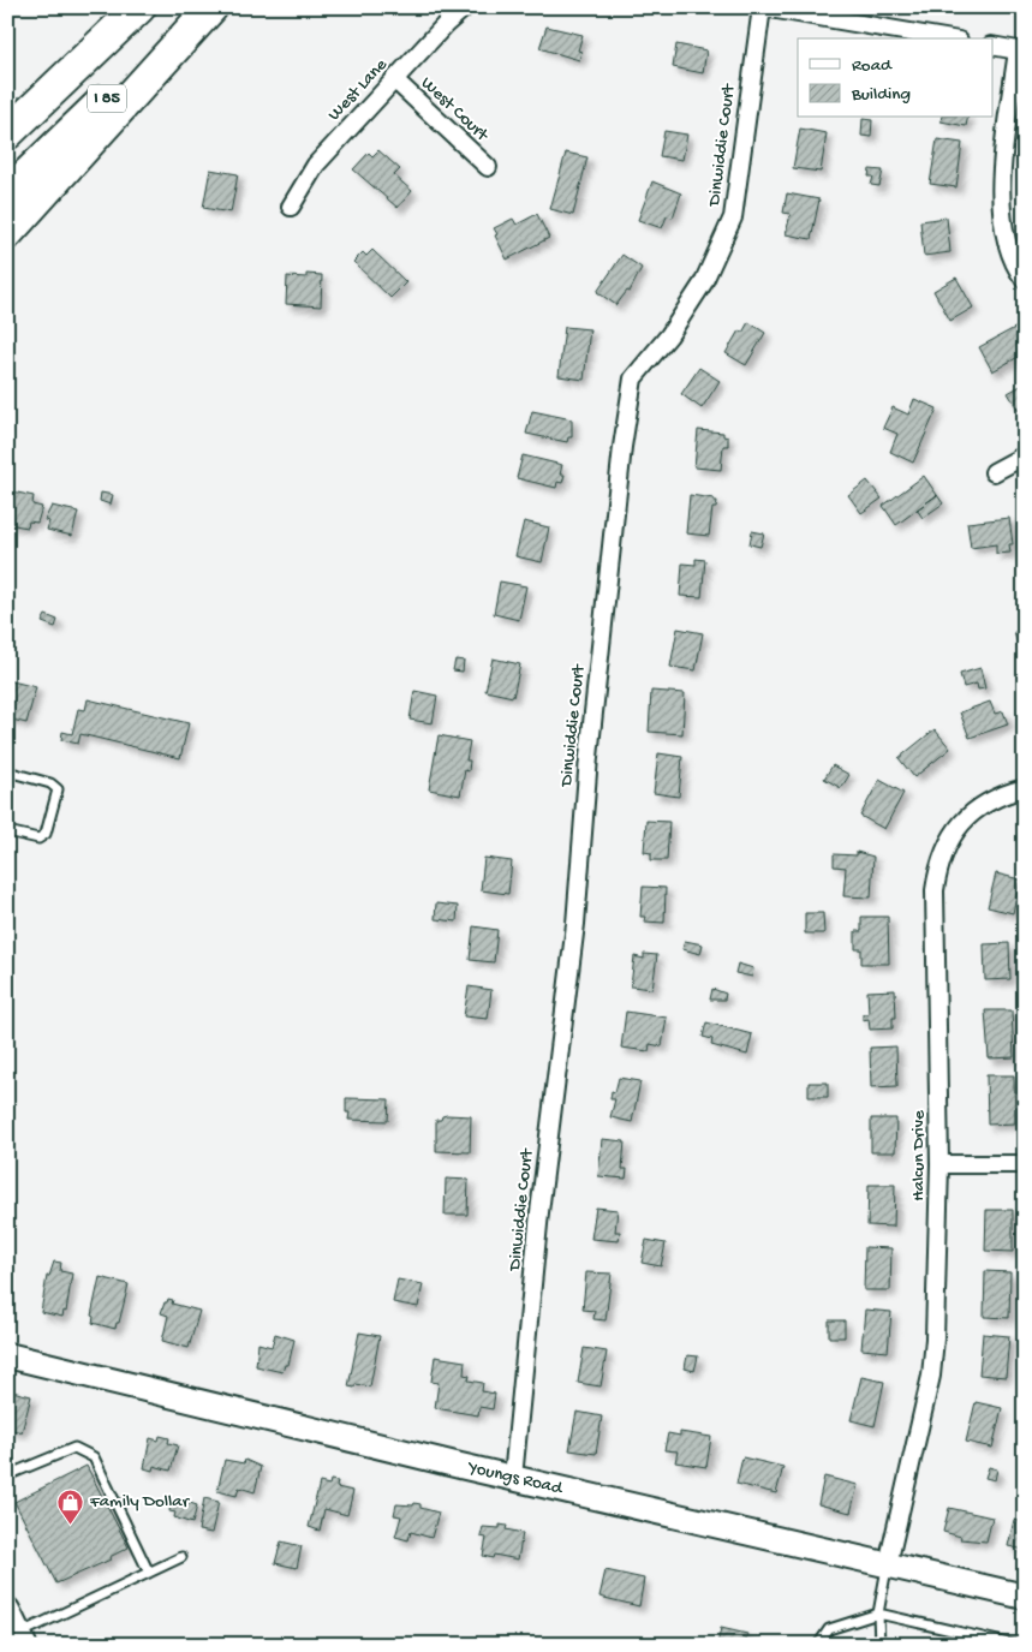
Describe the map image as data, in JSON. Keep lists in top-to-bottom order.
{
  "streets": {
    "highway": ["I 85"],
    "street": [
      "West Lane",
      "West Court",
      "Dinwiddie Court",
      "Halcun Drive",
      "Youngs Road"
    ]
  },
  "crossings": [
    ["West Lane", "West Court"],
    ["Dinwiddie Court", "Youngs Road"],
    ["Halcun Drive", "Youngs Road"]
  ],
  "places": {
    "shop": ["Family Dollar"]
  },
  "legend": ["Road", "Building"]
}
